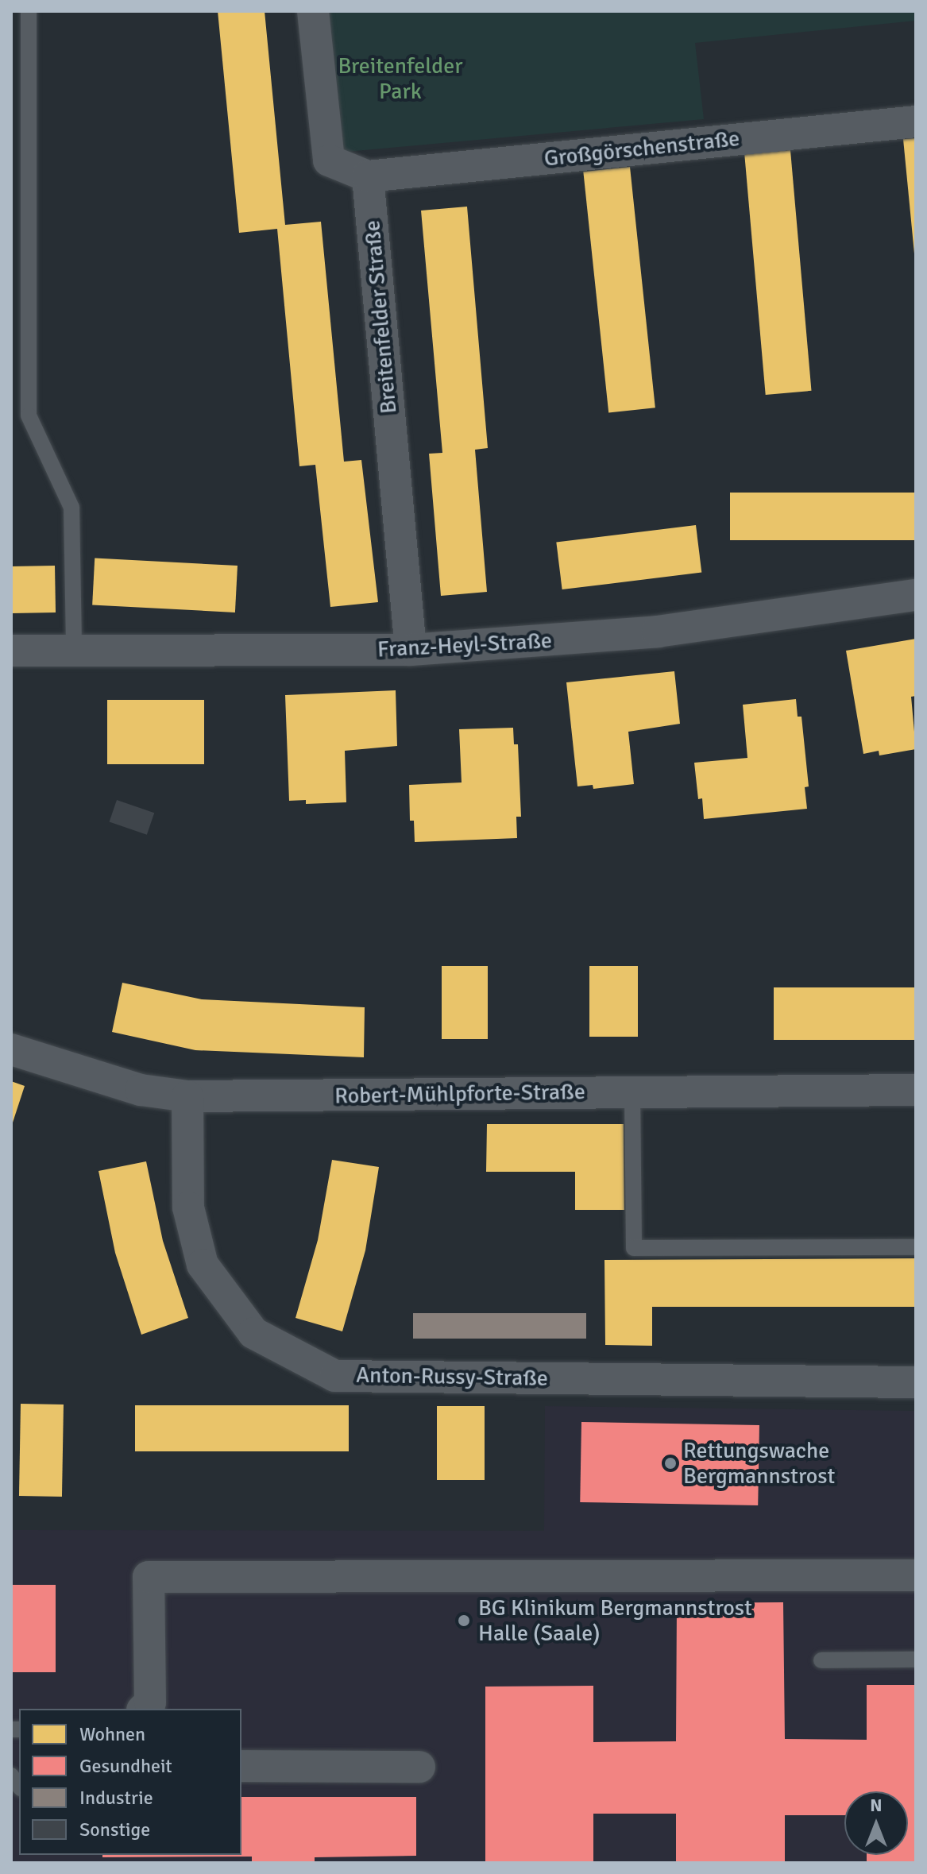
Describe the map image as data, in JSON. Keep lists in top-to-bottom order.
{
  "streets": {
    "street": [
      "Großgörschenstraße",
      "Breitenfelder Straße",
      "Franz-Heyl-Straße",
      "Robert-Mühlpforte-Straße",
      "Anton-Russy-Straße"
    ]
  },
  "crossings": [
    ["Großgörschenstraße", "Breitenfelder Straße"],
    ["Breitenfelder Straße", "Franz-Heyl-Straße"],
    ["Robert-Mühlpforte-Straße", "Anton-Russy-Straße"]
  ],
  "parks": ["Breitenfelder Park"],
  "places": ["Rettungswache Bergmannstrost", "BG Klinikum Bergmannstrost Halle (Saale)"],
  "legend": [
    "Wohnen",
    "Gesundheit",
    "Industrie",
    "Sonstige"
  ],
  "north": "top"
}
